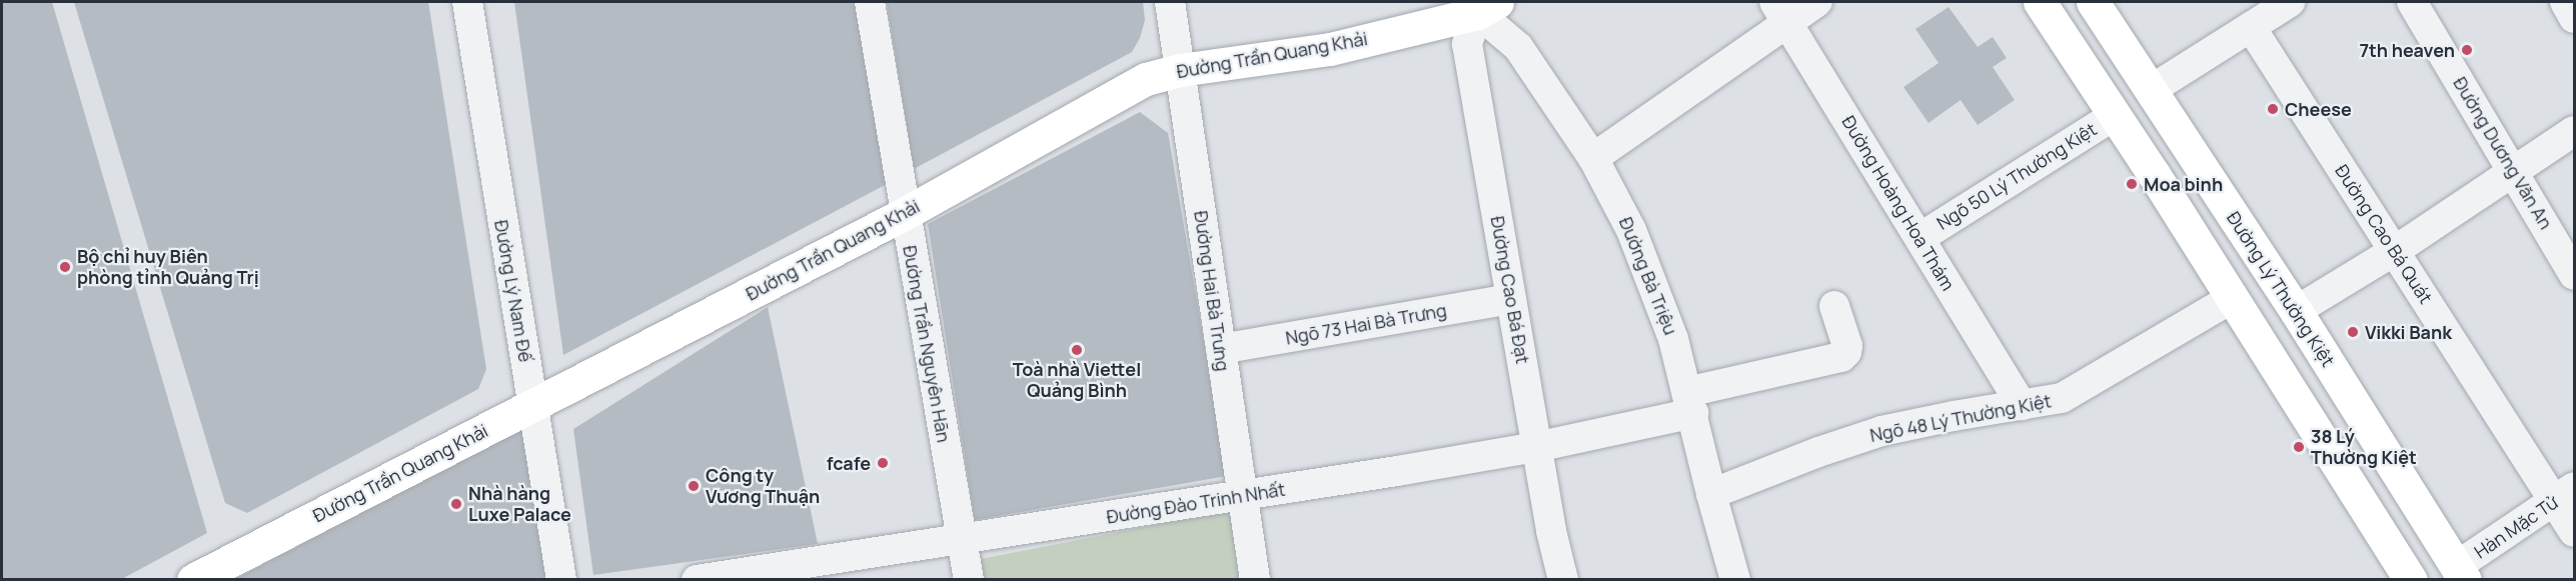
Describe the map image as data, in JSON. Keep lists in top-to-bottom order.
{
  "streets": {
    "main road": ["Đường Trần Quang Khải", "Đường Lý Thường Kiệt"],
    "street": [
      "Đường Dương Văn An",
      "Ngõ 50 Lý Thường Kiệt",
      "Đường Hoàng Hoa Thám",
      "Đường Cao Bá Quát",
      "Đường Bà Triệu",
      "Đường Cao Bá Đạt",
      "Đường Lý Nam Đế",
      "Đường Hai Bà Trưng",
      "Ngõ 73 Hai Bà Trưng",
      "Đường Trần Nguyên Hãn",
      "Ngõ 48 Lý Thường Kiệt",
      "Đường Đào Trinh Nhất",
      "Hàn Mặc Tử"
    ]
  },
  "crossings": [
    ["Đường Trần Quang Khải", "Đường Bà Triệu"],
    ["Đường Trần Quang Khải", "Đường Cao Bá Đạt"],
    ["Đường Trần Quang Khải", "Đường Lý Nam Đế"],
    ["Đường Trần Quang Khải", "Đường Hai Bà Trưng"],
    ["Đường Trần Quang Khải", "Đường Trần Nguyên Hãn"],
    ["Ngõ 50 Lý Thường Kiệt", "Đường Hoàng Hoa Thám"],
    ["Đường Hoàng Hoa Thám", "Ngõ 48 Lý Thường Kiệt"],
    ["Đường Cao Bá Quát", "Hàn Mặc Tử"],
    ["Đường Bà Triệu", "Đường Cao Bá Đạt"],
    ["Đường Bà Triệu", "Ngõ 48 Lý Thường Kiệt"],
    ["Đường Bà Triệu", "Đường Đào Trinh Nhất"],
    ["Đường Lý Thường Kiệt", "Hàn Mặc Tử"],
    ["Đường Cao Bá Đạt", "Ngõ 73 Hai Bà Trưng"],
    ["Đường Cao Bá Đạt", "Đường Đào Trinh Nhất"],
    ["Đường Hai Bà Trưng", "Ngõ 73 Hai Bà Trưng"],
    ["Đường Hai Bà Trưng", "Đường Đào Trinh Nhất"],
    ["Đường Trần Nguyên Hãn", "Đường Đào Trinh Nhất"]
  ],
  "places": [
    "7th heaven",
    "Cheese",
    "Moa binh",
    "Bộ chỉ huy Biên phòng tỉnh Quảng Trị",
    "Vikki Bank",
    "Toà nhà Viettel Quảng Bình",
    "38 Lý Thường Kiệt",
    "fcafe",
    "Công ty Vương Thuận",
    "Nhà hàng Luxe Palace"
  ]
}
